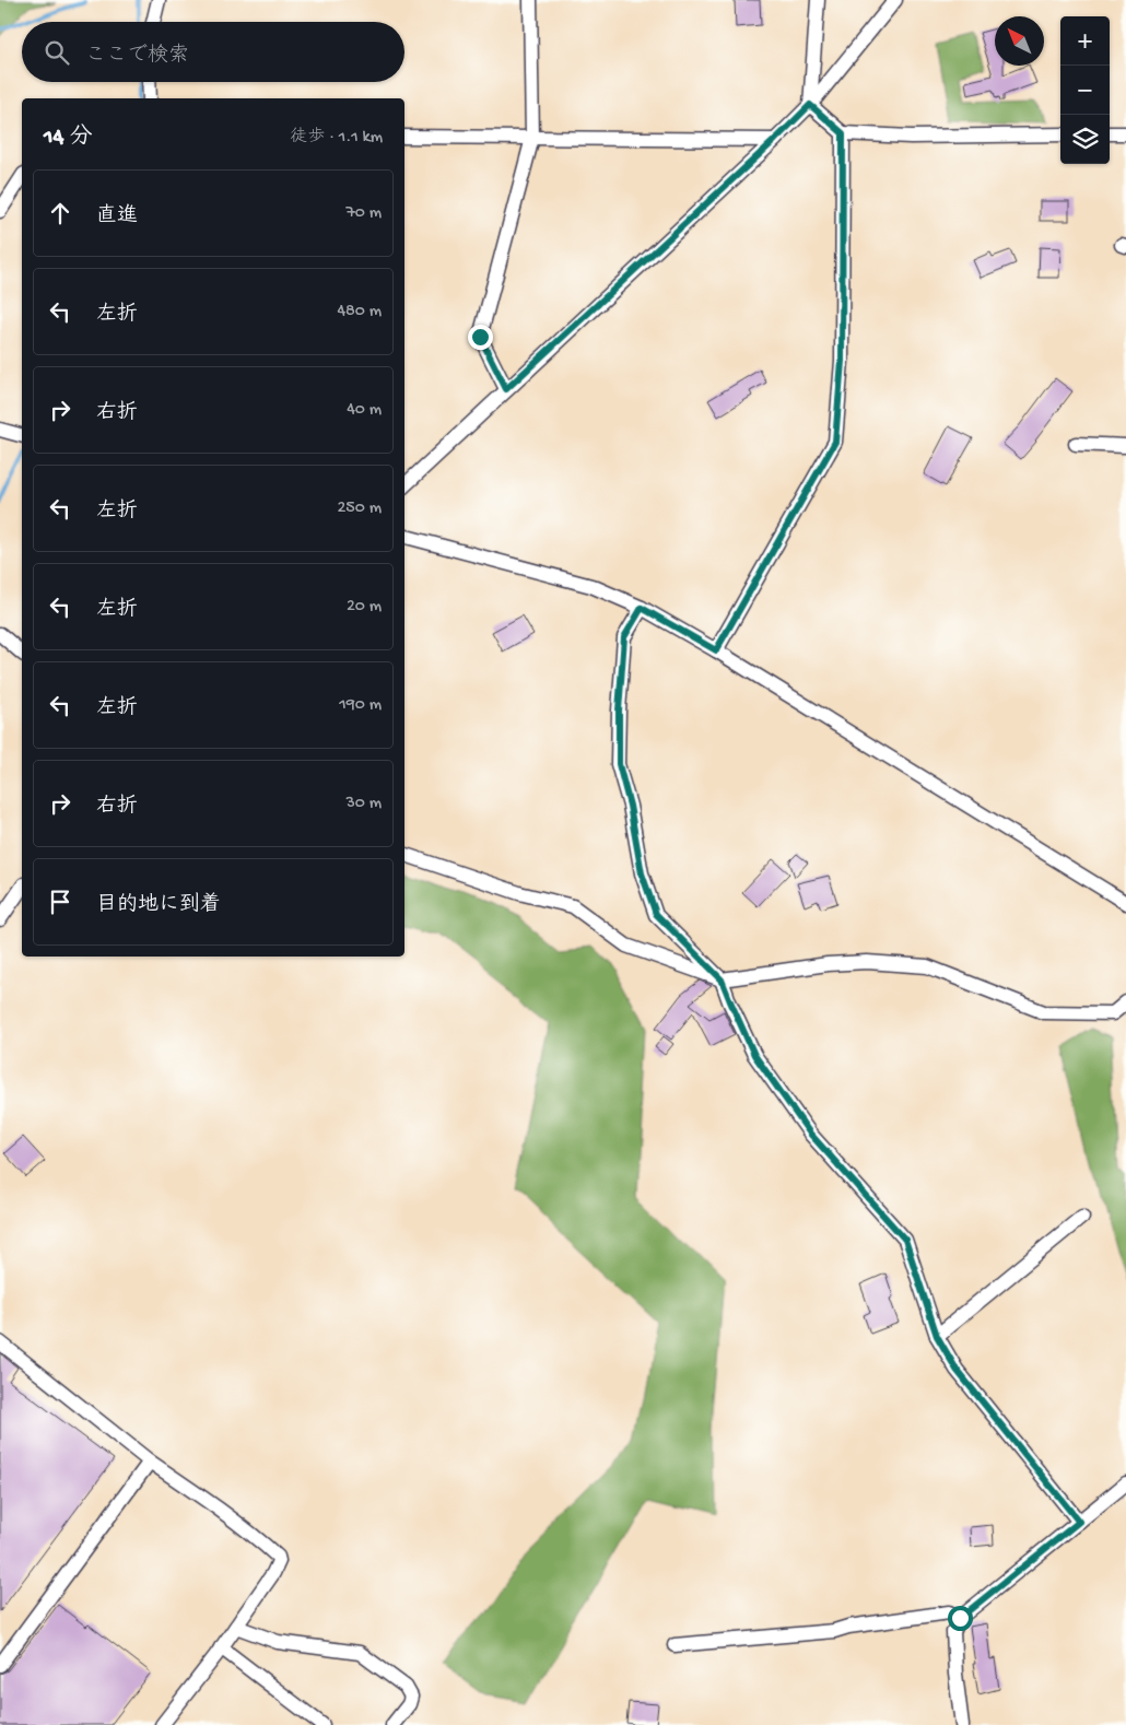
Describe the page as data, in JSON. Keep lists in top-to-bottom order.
{
  "north": "top left",
  "page": {
    "map_buttons": ["+", "−"],
    "search": "ここで検索",
    "heading": ["14 分", "徒歩 · 1.1 km"],
    "list": [
      ["直進", "70 m"],
      ["左折", "480 m"],
      ["右折", "40 m"],
      ["左折", "250 m"],
      ["左折", "20 m"],
      ["左折", "190 m"],
      ["右折", "30 m"],
      "目的地に到着"
    ]
  }
}
